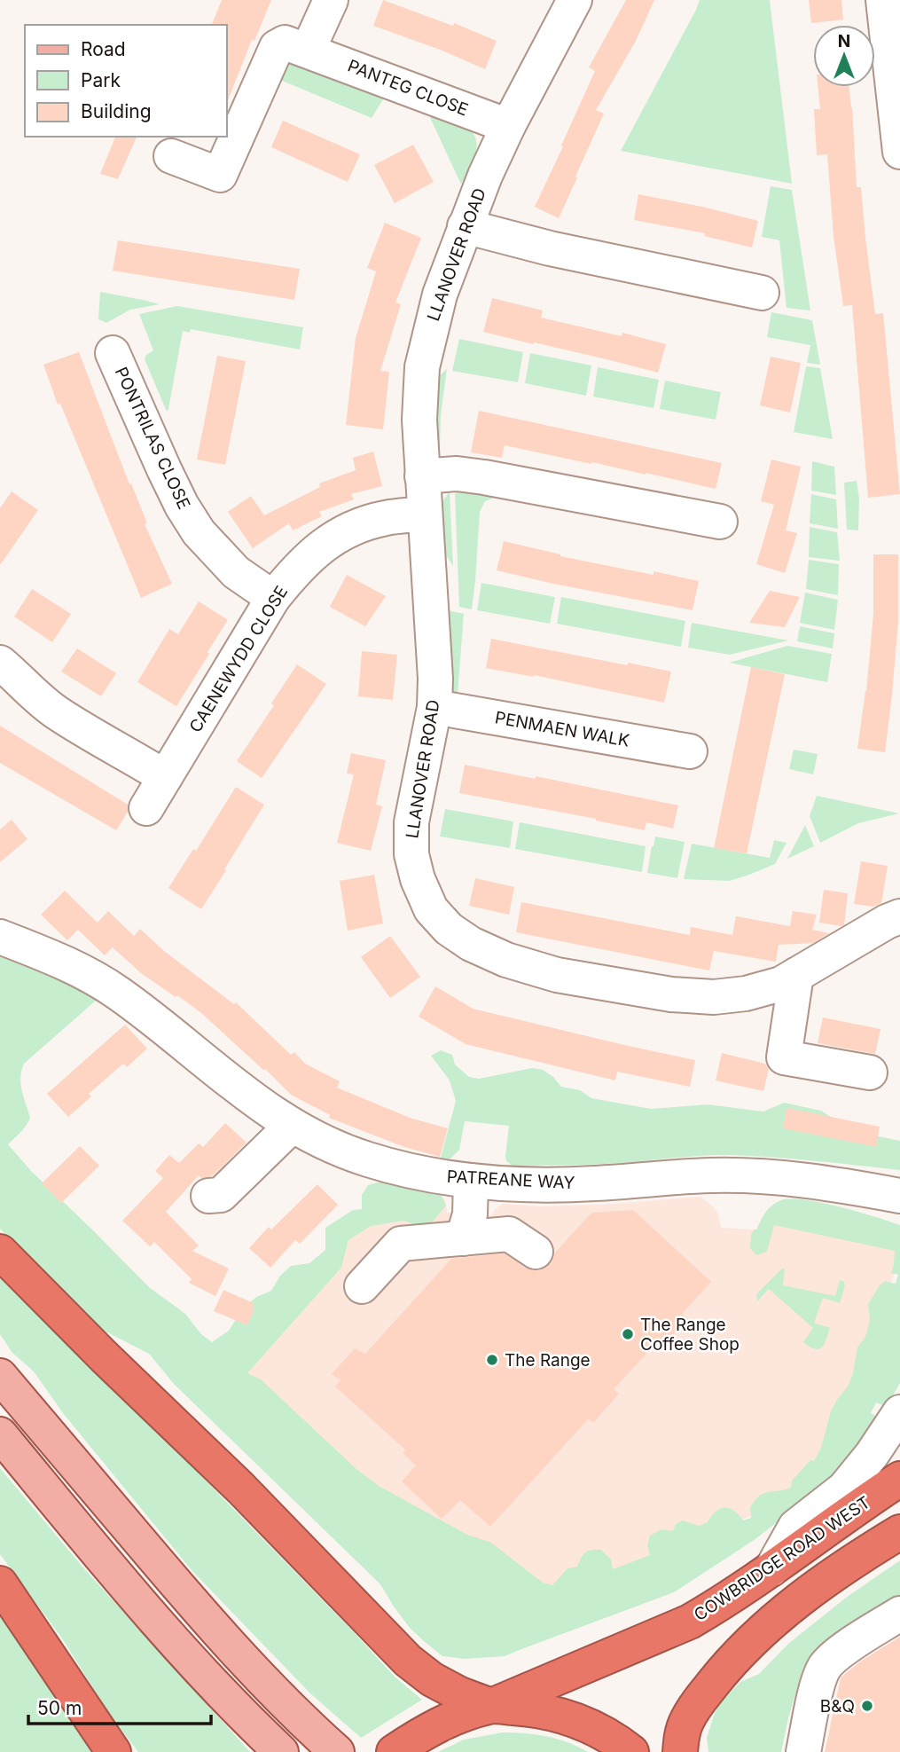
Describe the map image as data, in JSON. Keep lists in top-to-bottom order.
{
  "streets": {
    "highway": ["COWBRIDGE ROAD WEST"],
    "street": [
      "PANTEG CLOSE",
      "LLANOVER ROAD",
      "PONTRILAS CLOSE",
      "CAENEWYDD CLOSE",
      "PENMAEN WALK",
      "PATREANE WAY"
    ]
  },
  "crossings": [
    ["PANTEG CLOSE", "LLANOVER ROAD"],
    ["LLANOVER ROAD", "CAENEWYDD CLOSE"],
    ["LLANOVER ROAD", "PENMAEN WALK"],
    ["PONTRILAS CLOSE", "CAENEWYDD CLOSE"]
  ],
  "places": ["The Range Coffee Shop", "The Range", "B&Q"],
  "legend": ["Road", "Park", "Building"],
  "scale_bar": "50 m",
  "north": "top"
}
